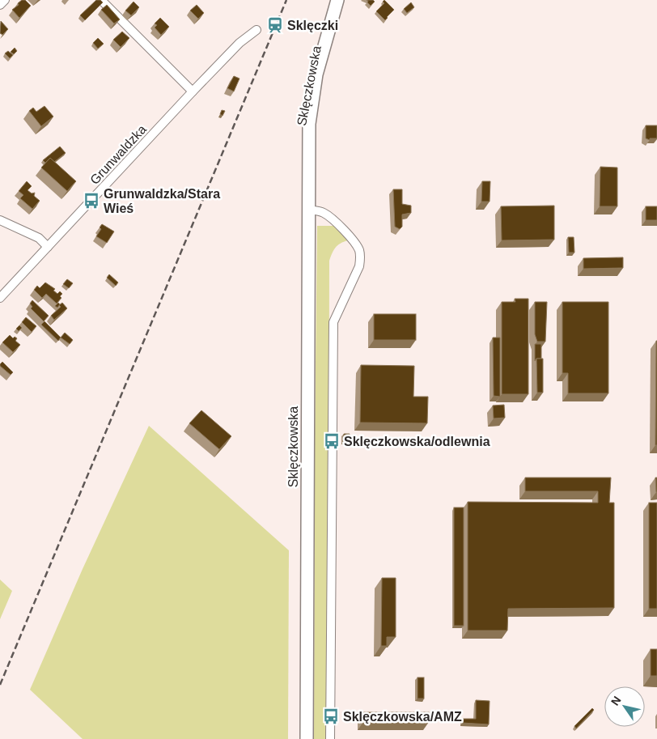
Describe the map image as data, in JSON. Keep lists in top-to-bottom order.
{
  "streets": {
    "main road": ["Sklęczkowska"],
    "street": ["Grunwaldzka"]
  },
  "places": {
    "station": ["Sklęczki"],
    "bus stop": ["Grunwaldzka/Stara Wieś", "Sklęczkowska/odlewnia", "Sklęczkowska/AMZ"]
  },
  "north": "top left"
}
